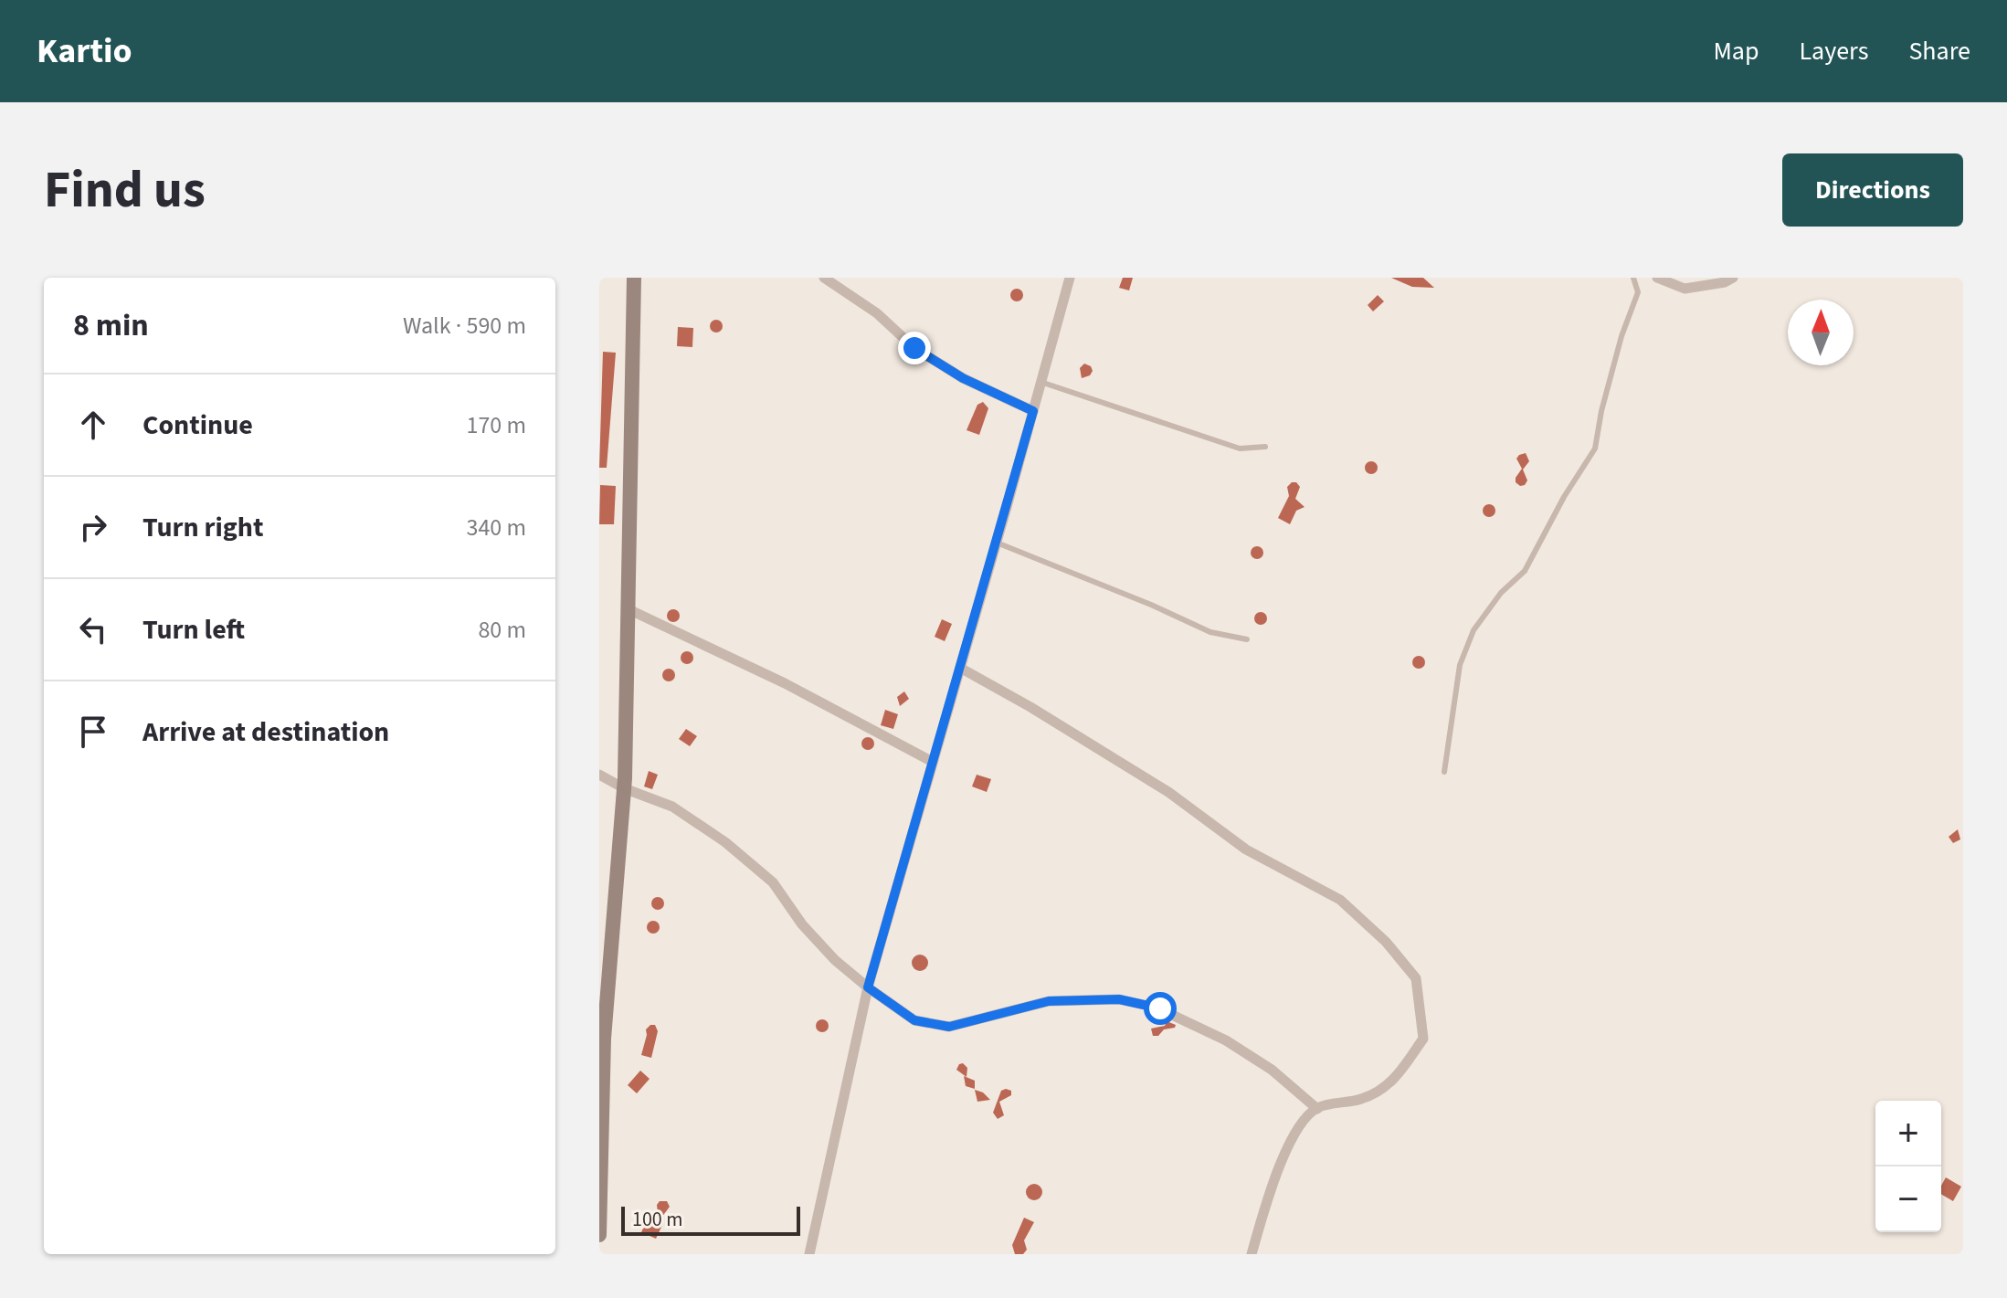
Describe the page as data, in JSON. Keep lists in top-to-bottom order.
{
  "scale_bar": "100 m",
  "north": "top",
  "page": {
    "header": "Kartio",
    "nav": ["Map", "Layers", "Share"],
    "buttons": "Directions",
    "title": "Find us",
    "heading": ["8 min", "Walk · 590 m"],
    "list": [
      ["Continue", "170 m"],
      ["Turn right", "340 m"],
      ["Turn left", "80 m"],
      "Arrive at destination"
    ],
    "map_buttons": ["+", "−"],
    "scale": "100 m"
  }
}
